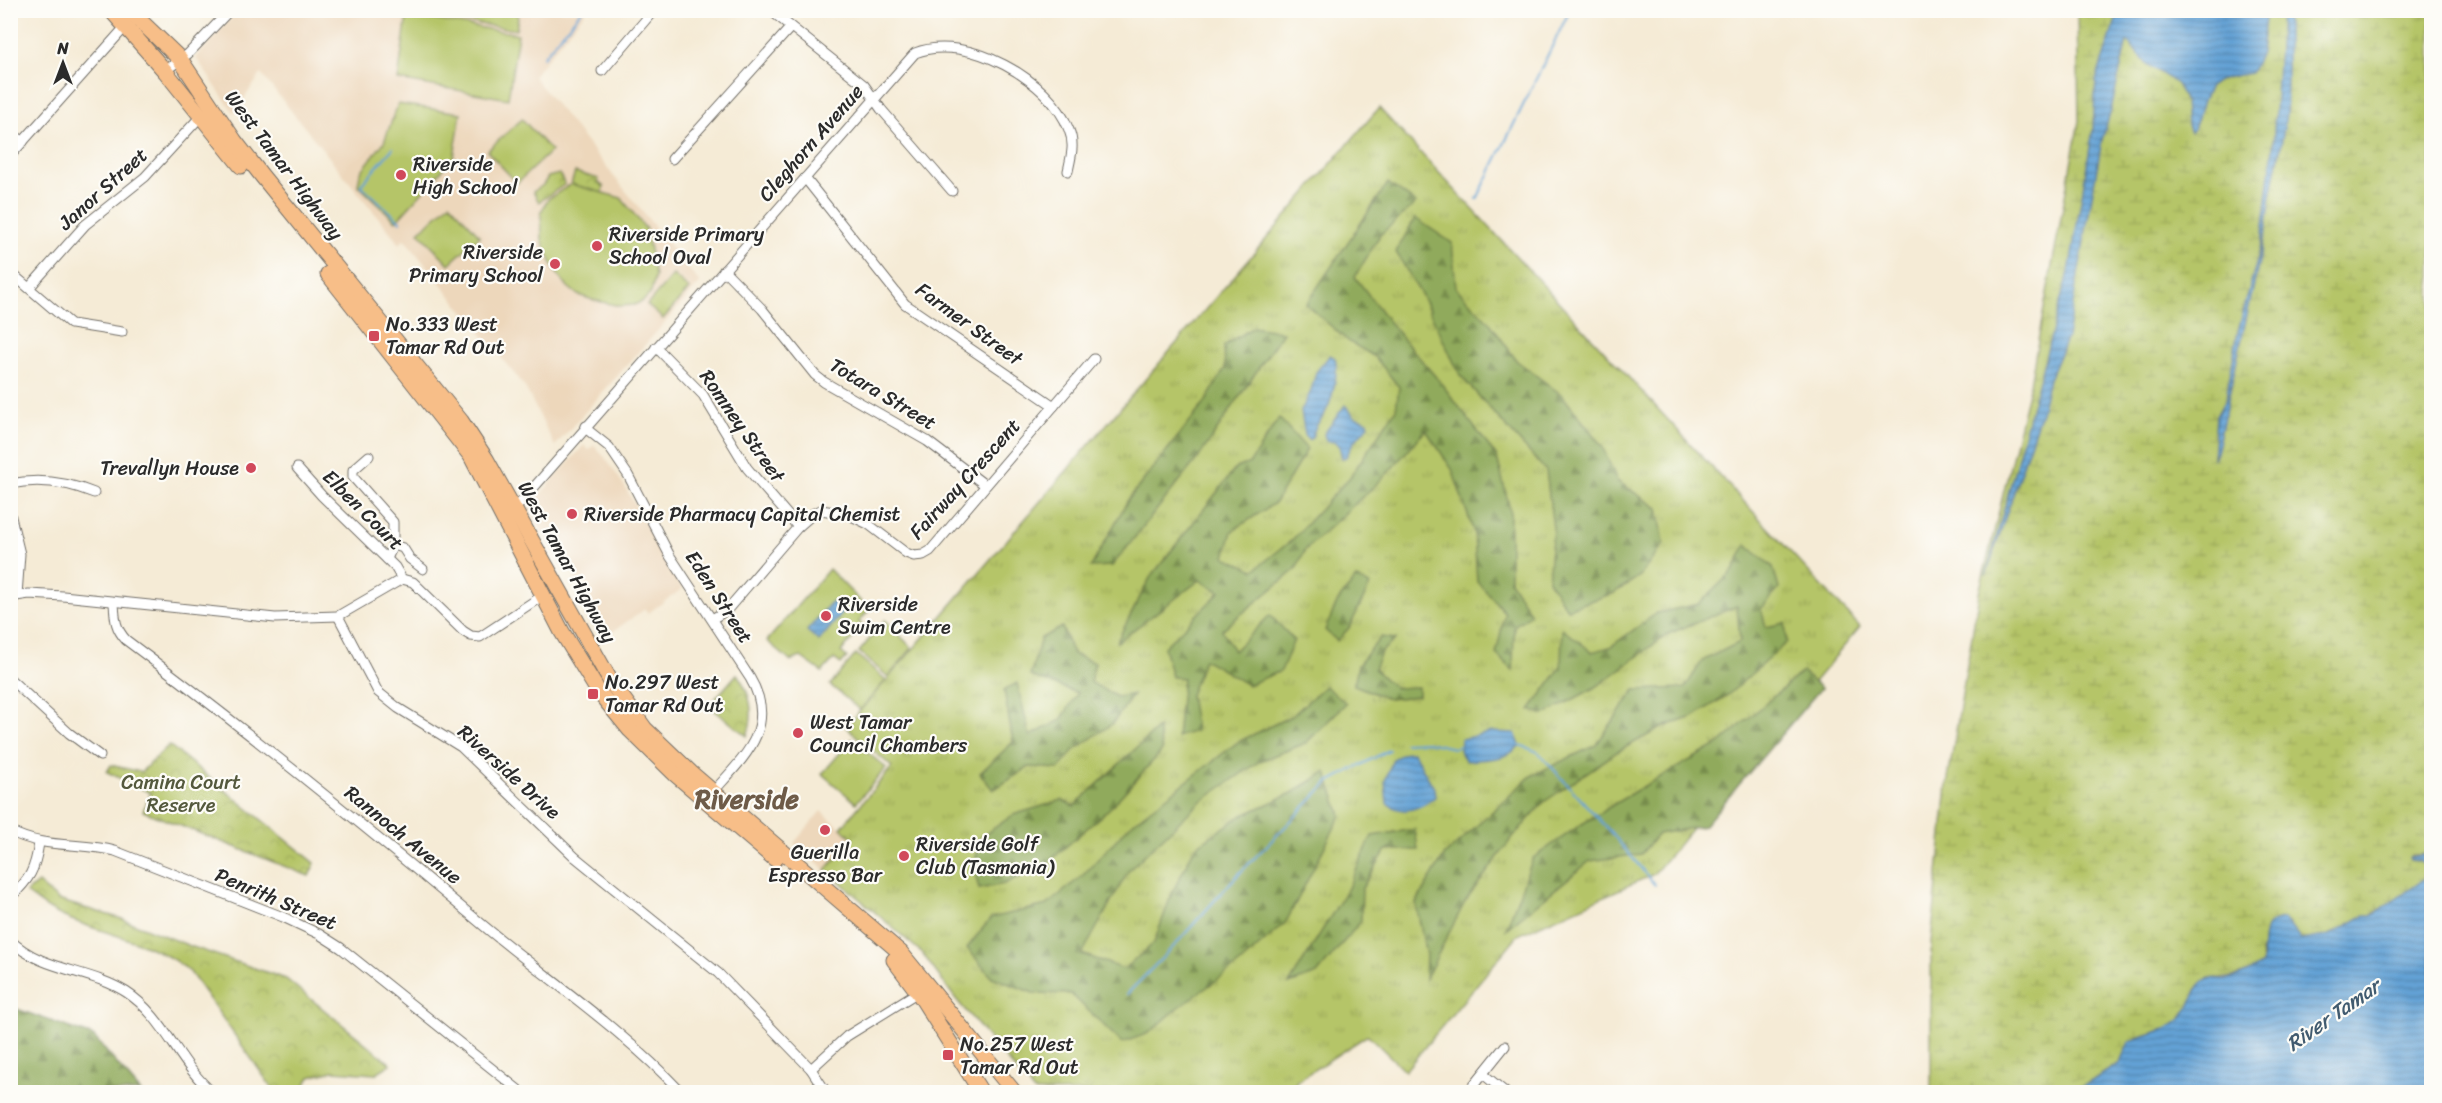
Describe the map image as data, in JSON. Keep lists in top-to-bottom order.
{
  "streets": {
    "highway": ["West Tamar Highway"],
    "street": [
      "Cleghorn Avenue",
      "Janor Street",
      "Farmer Street",
      "Totara Street",
      "Romney Street",
      "Fairway Crescent",
      "Elben Court",
      "Eden Street",
      "Riverside Drive",
      "Rannoch Avenue",
      "Penrith Street"
    ]
  },
  "crossings": [
    ["Cleghorn Avenue", "West Tamar Highway"],
    ["Cleghorn Avenue", "Farmer Street"],
    ["Cleghorn Avenue", "Totara Street"],
    ["Cleghorn Avenue", "Romney Street"],
    ["Cleghorn Avenue", "Eden Street"],
    ["West Tamar Highway", "Janor Street"],
    ["West Tamar Highway", "Eden Street"],
    ["Farmer Street", "Fairway Crescent"],
    ["Totara Street", "Fairway Crescent"],
    ["Romney Street", "Fairway Crescent"],
    ["Fairway Crescent", "Eden Street"]
  ],
  "districts": ["Riverside"],
  "water": ["River Tamar"],
  "parks": ["Camina Court Reserve"],
  "places": {
    "other": [
      "Riverside High School",
      "Riverside Primary School Oval",
      "Riverside Primary School",
      "Trevallyn House",
      "Riverside Pharmacy Capital Chemist",
      "Riverside Swim Centre",
      "West Tamar Council Chambers",
      "Guerilla Espresso Bar",
      "Riverside Golf Club (Tasmania)"
    ],
    "transit": ["No.333 West Tamar Rd Out", "No.297 West Tamar Rd Out", "No.257 West Tamar Rd Out"]
  },
  "north": "top"
}
